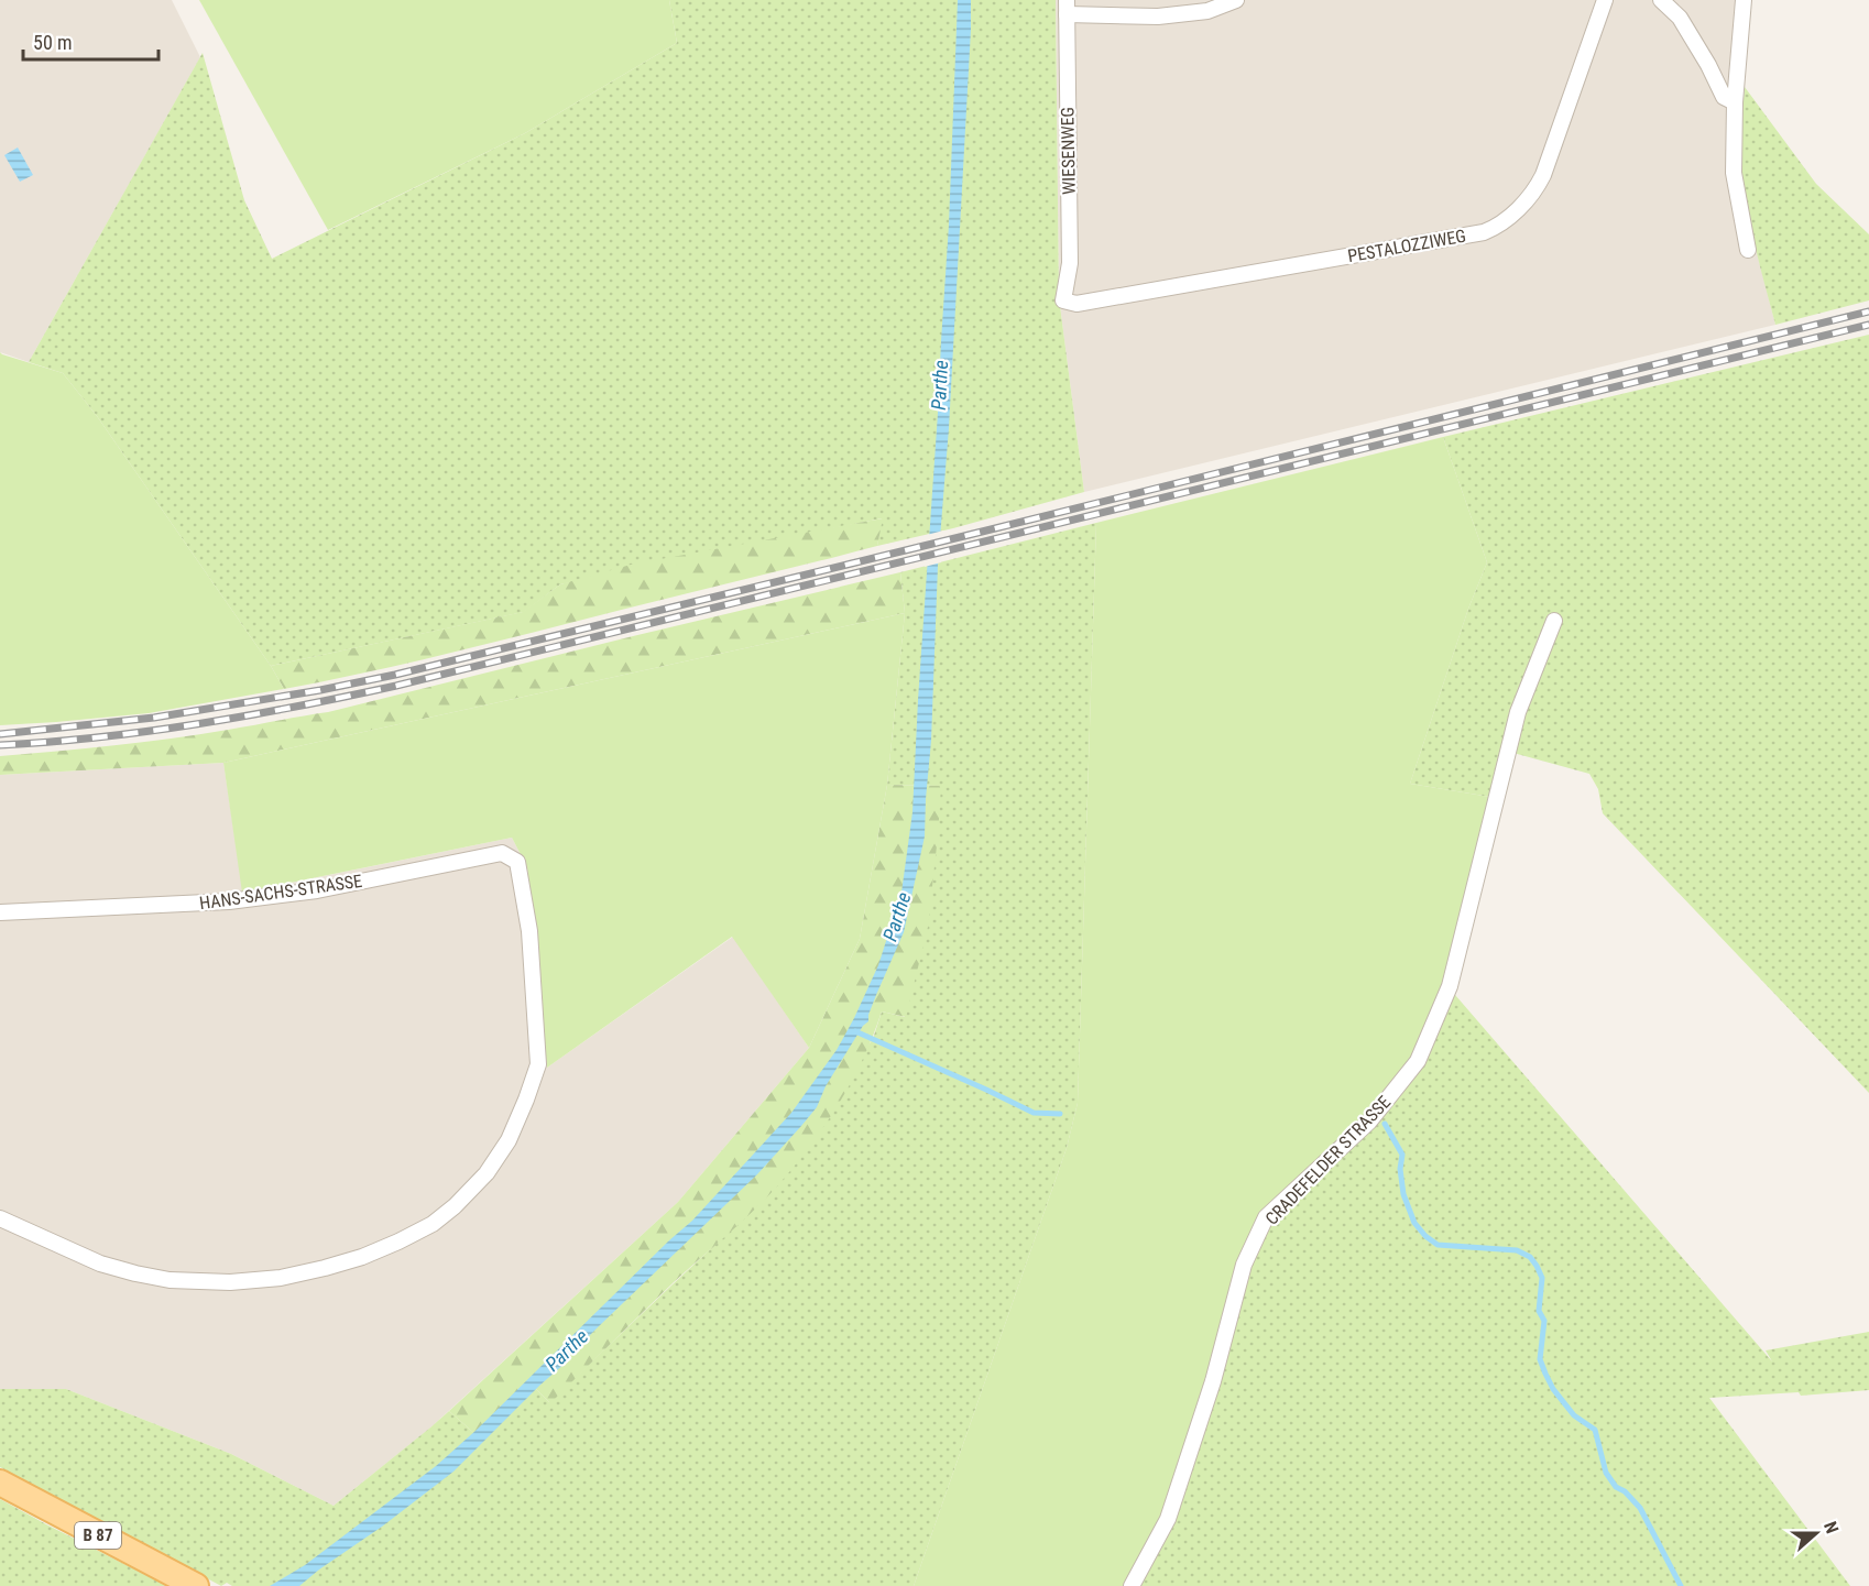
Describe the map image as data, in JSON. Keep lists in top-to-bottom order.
{
  "streets": {
    "main road": ["B 87"],
    "street": [
      "WIESENWEG",
      "PESTALOZZIWEG",
      "HANS-SACHS-STRASSE",
      "CRADEFELDER STRASSE"
    ]
  },
  "crossings": [
    ["WIESENWEG", "PESTALOZZIWEG"]
  ],
  "water": ["Parthe"],
  "scale_bar": "50 m",
  "north": "right"
}
